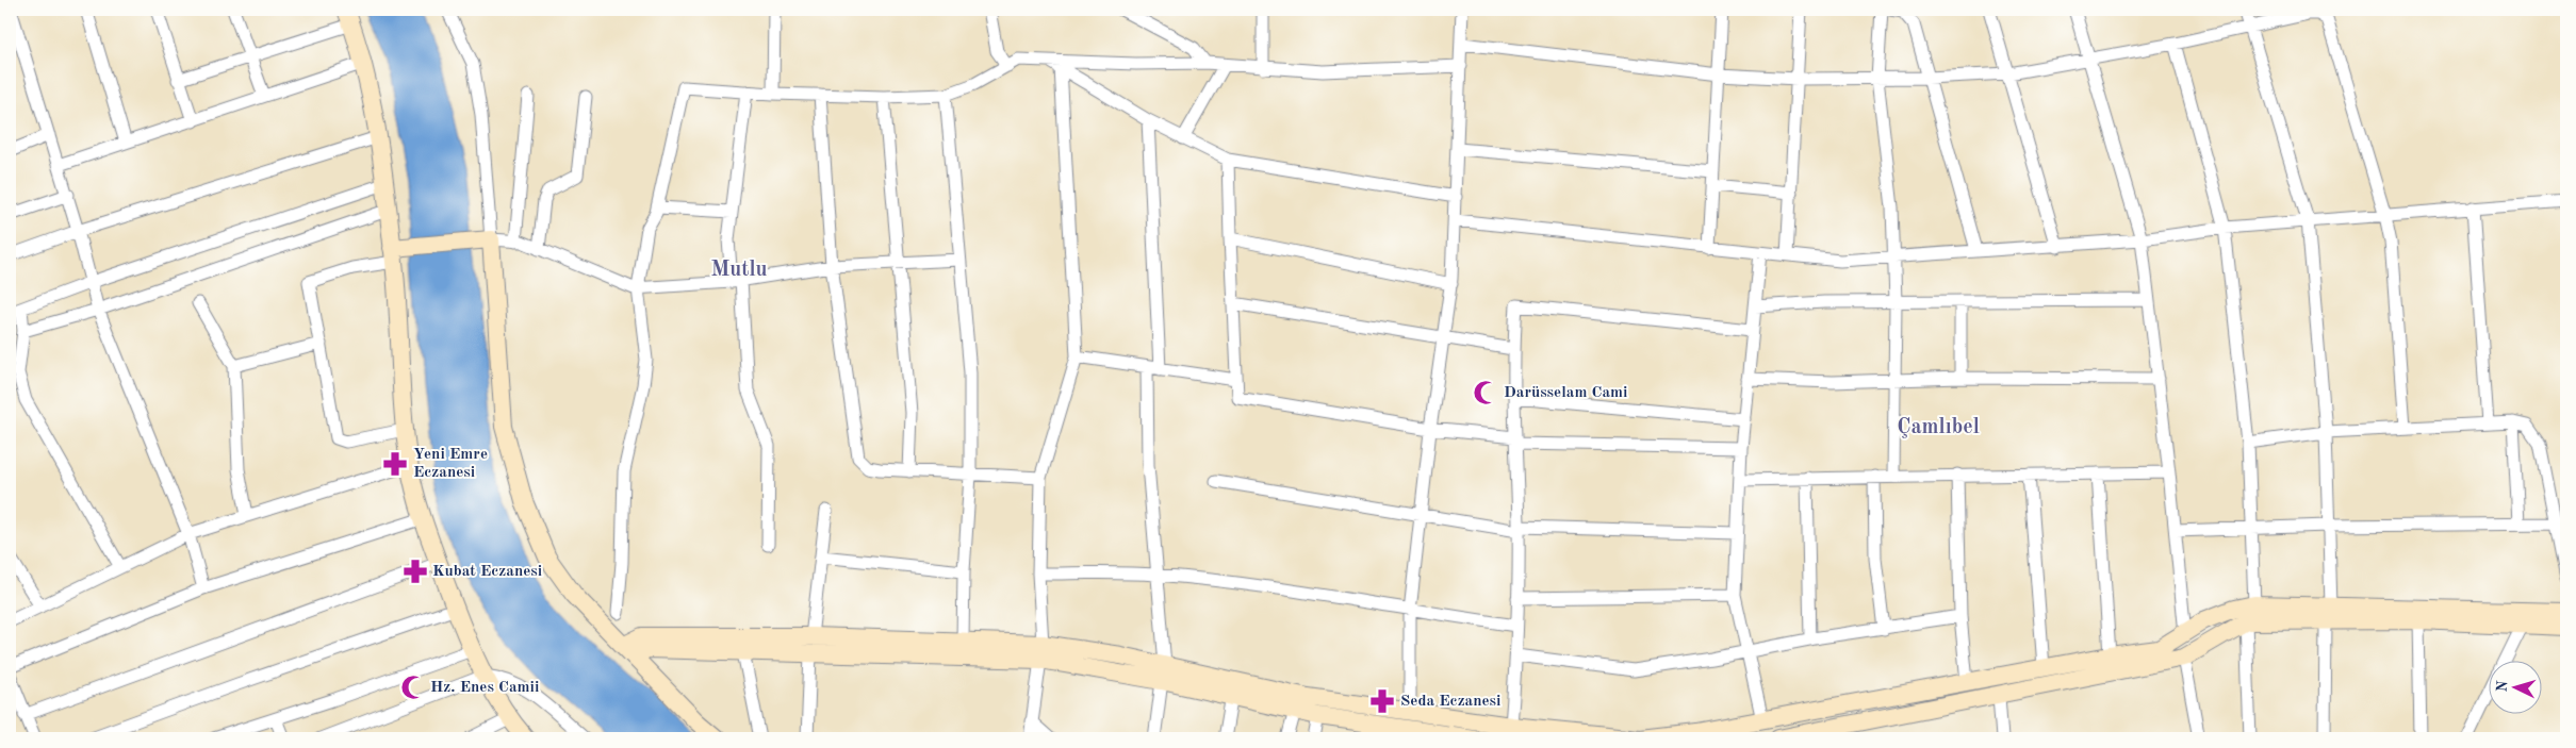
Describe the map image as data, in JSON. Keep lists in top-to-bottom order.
{
  "districts": ["Mutlu", "Çamlıbel"],
  "places": {
    "mosque": ["Darüsselam Cami", "Hz. Enes Camii"],
    "pharmacy": ["Yeni Emre Eczanesi", "Kubat Eczanesi", "Seda Eczanesi"]
  },
  "north": "left"
}
